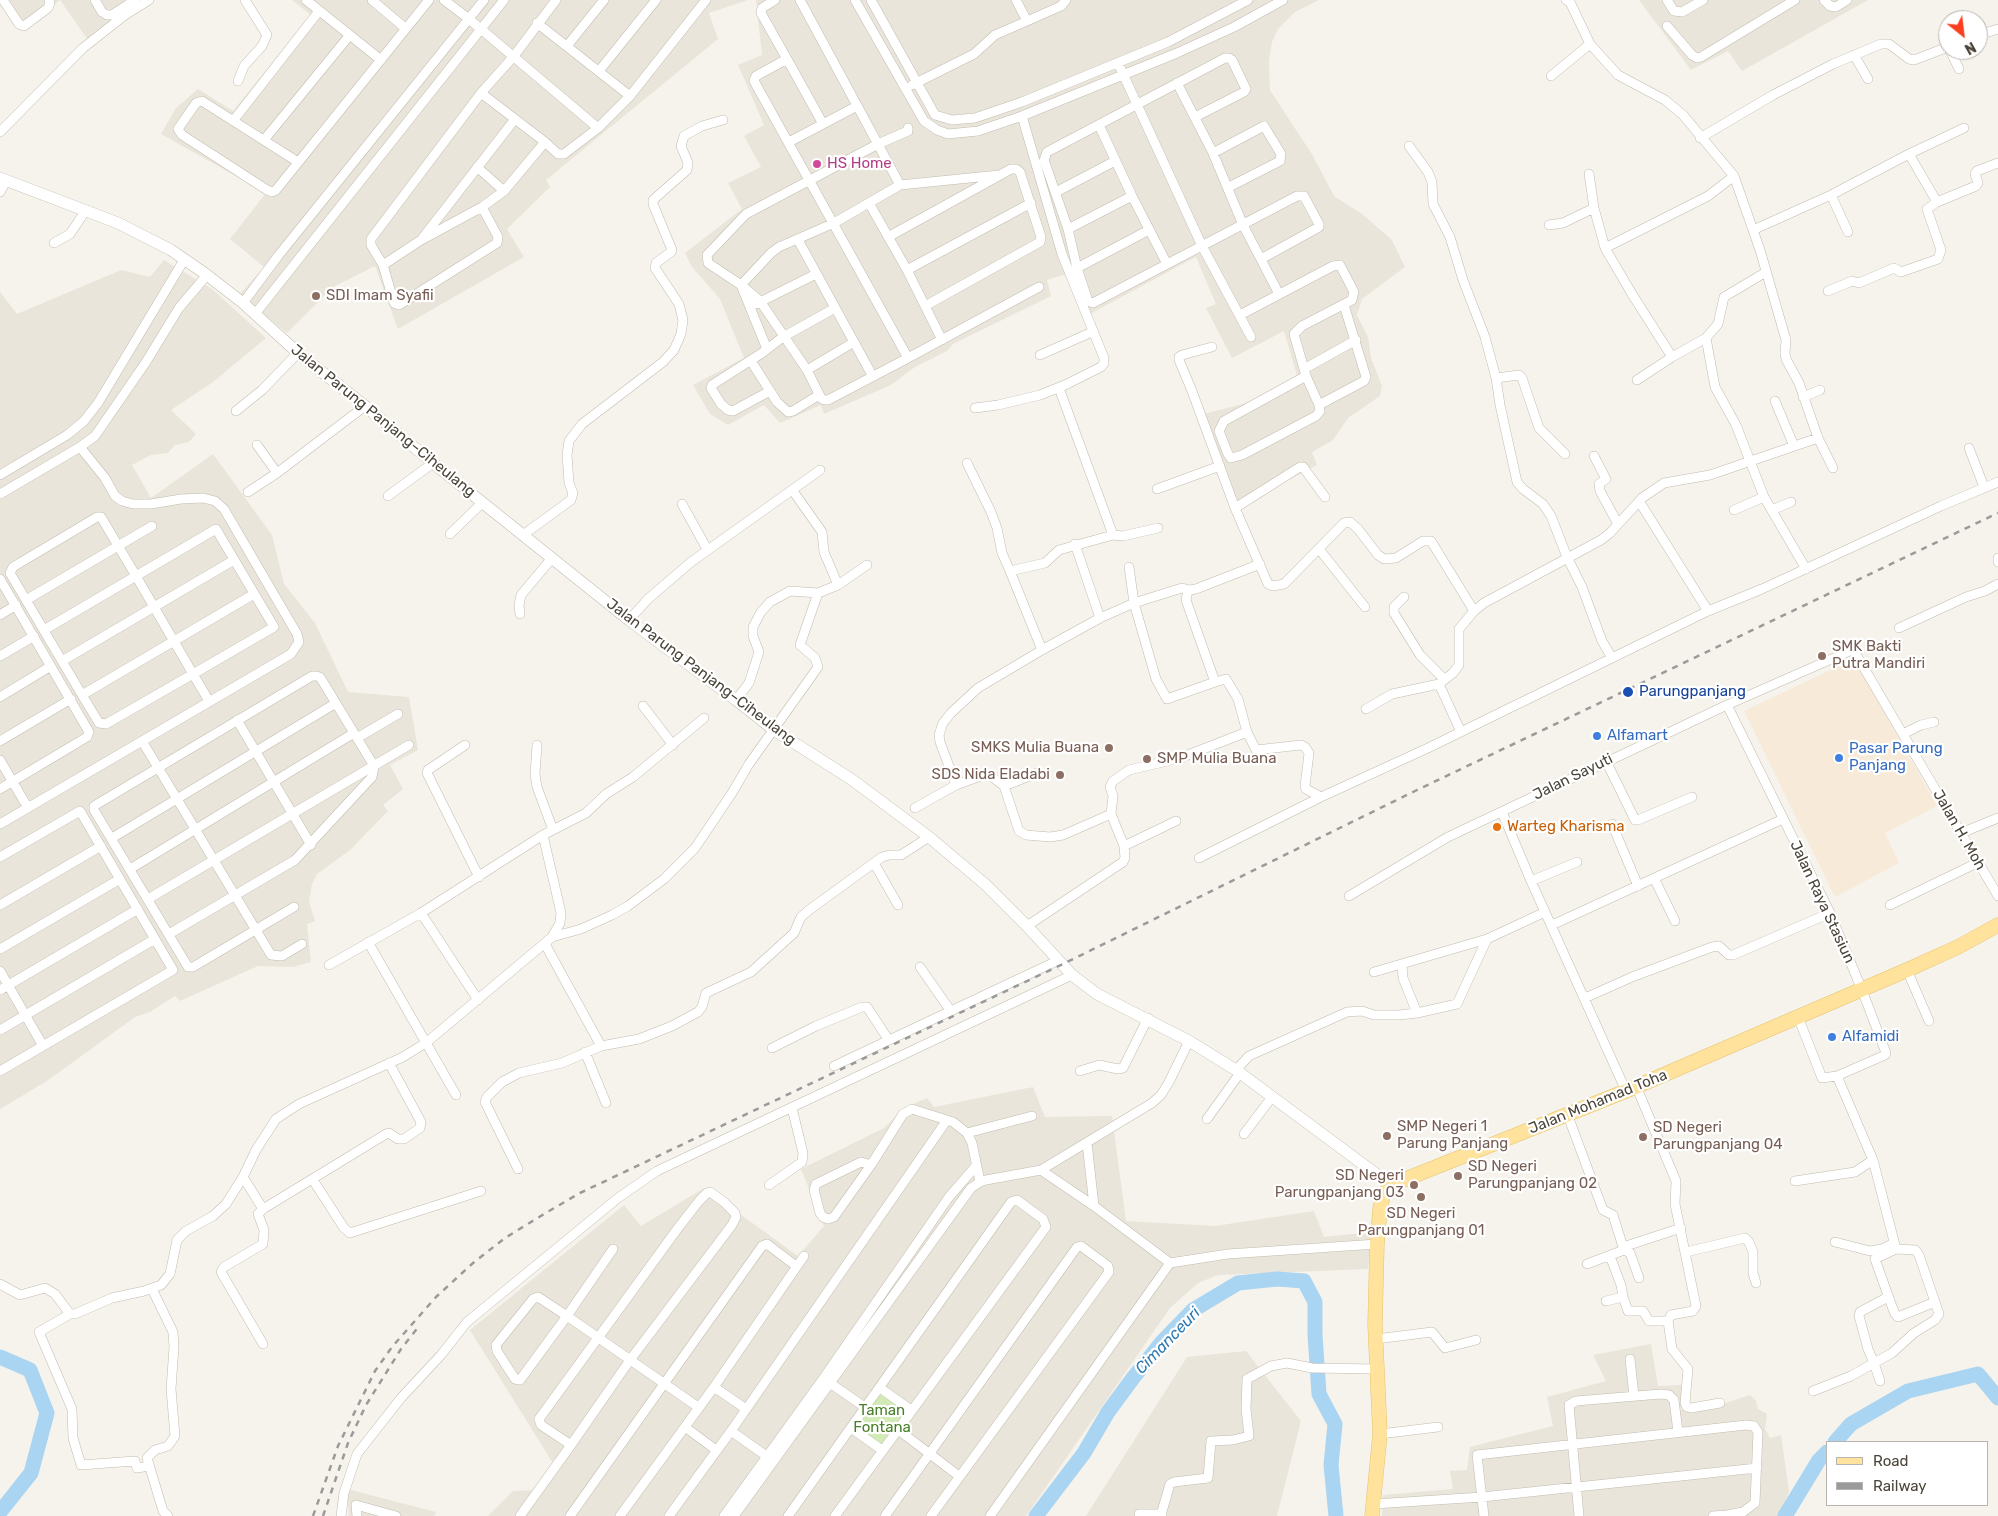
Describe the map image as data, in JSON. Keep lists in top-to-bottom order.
{
  "streets": {
    "main road": ["Jalan Mohamad Toha"],
    "street": [
      "Jalan Parung Panjang–Ciheulang",
      "Jalan Sayuti",
      "Jalan H. Moh",
      "Jalan Raya Stasiun"
    ]
  },
  "crossings": [
    ["Jalan Parung Panjang–Ciheulang", "Jalan Mohamad Toha"],
    ["Jalan Sayuti", "Jalan H. Moh"],
    ["Jalan Sayuti", "Jalan Raya Stasiun"],
    ["Jalan H. Moh", "Jalan Raya Stasiun"],
    ["Jalan Raya Stasiun", "Jalan Mohamad Toha"]
  ],
  "water": ["Cimanceuri"],
  "parks": ["Taman Fontana"],
  "places": [
    "HS Home",
    "SDI Imam Syafii",
    "SMK Bakti Putra Mandiri",
    "Parungpanjang",
    "Alfamart",
    "SMKS Mulia Buana",
    "Pasar Parung Panjang",
    "SMP Mulia Buana",
    "SDS Nida Eladabi",
    "Warteg Kharisma",
    "Alfamidi",
    "SMP Negeri 1 Parung Panjang",
    "SD Negeri Parungpanjang 04",
    "SD Negeri Parungpanjang 02",
    "SD Negeri Parungpanjang 03",
    "SD Negeri Parungpanjang 01"
  ],
  "legend": ["Road", "Railway"],
  "north": "bottom right"
}
